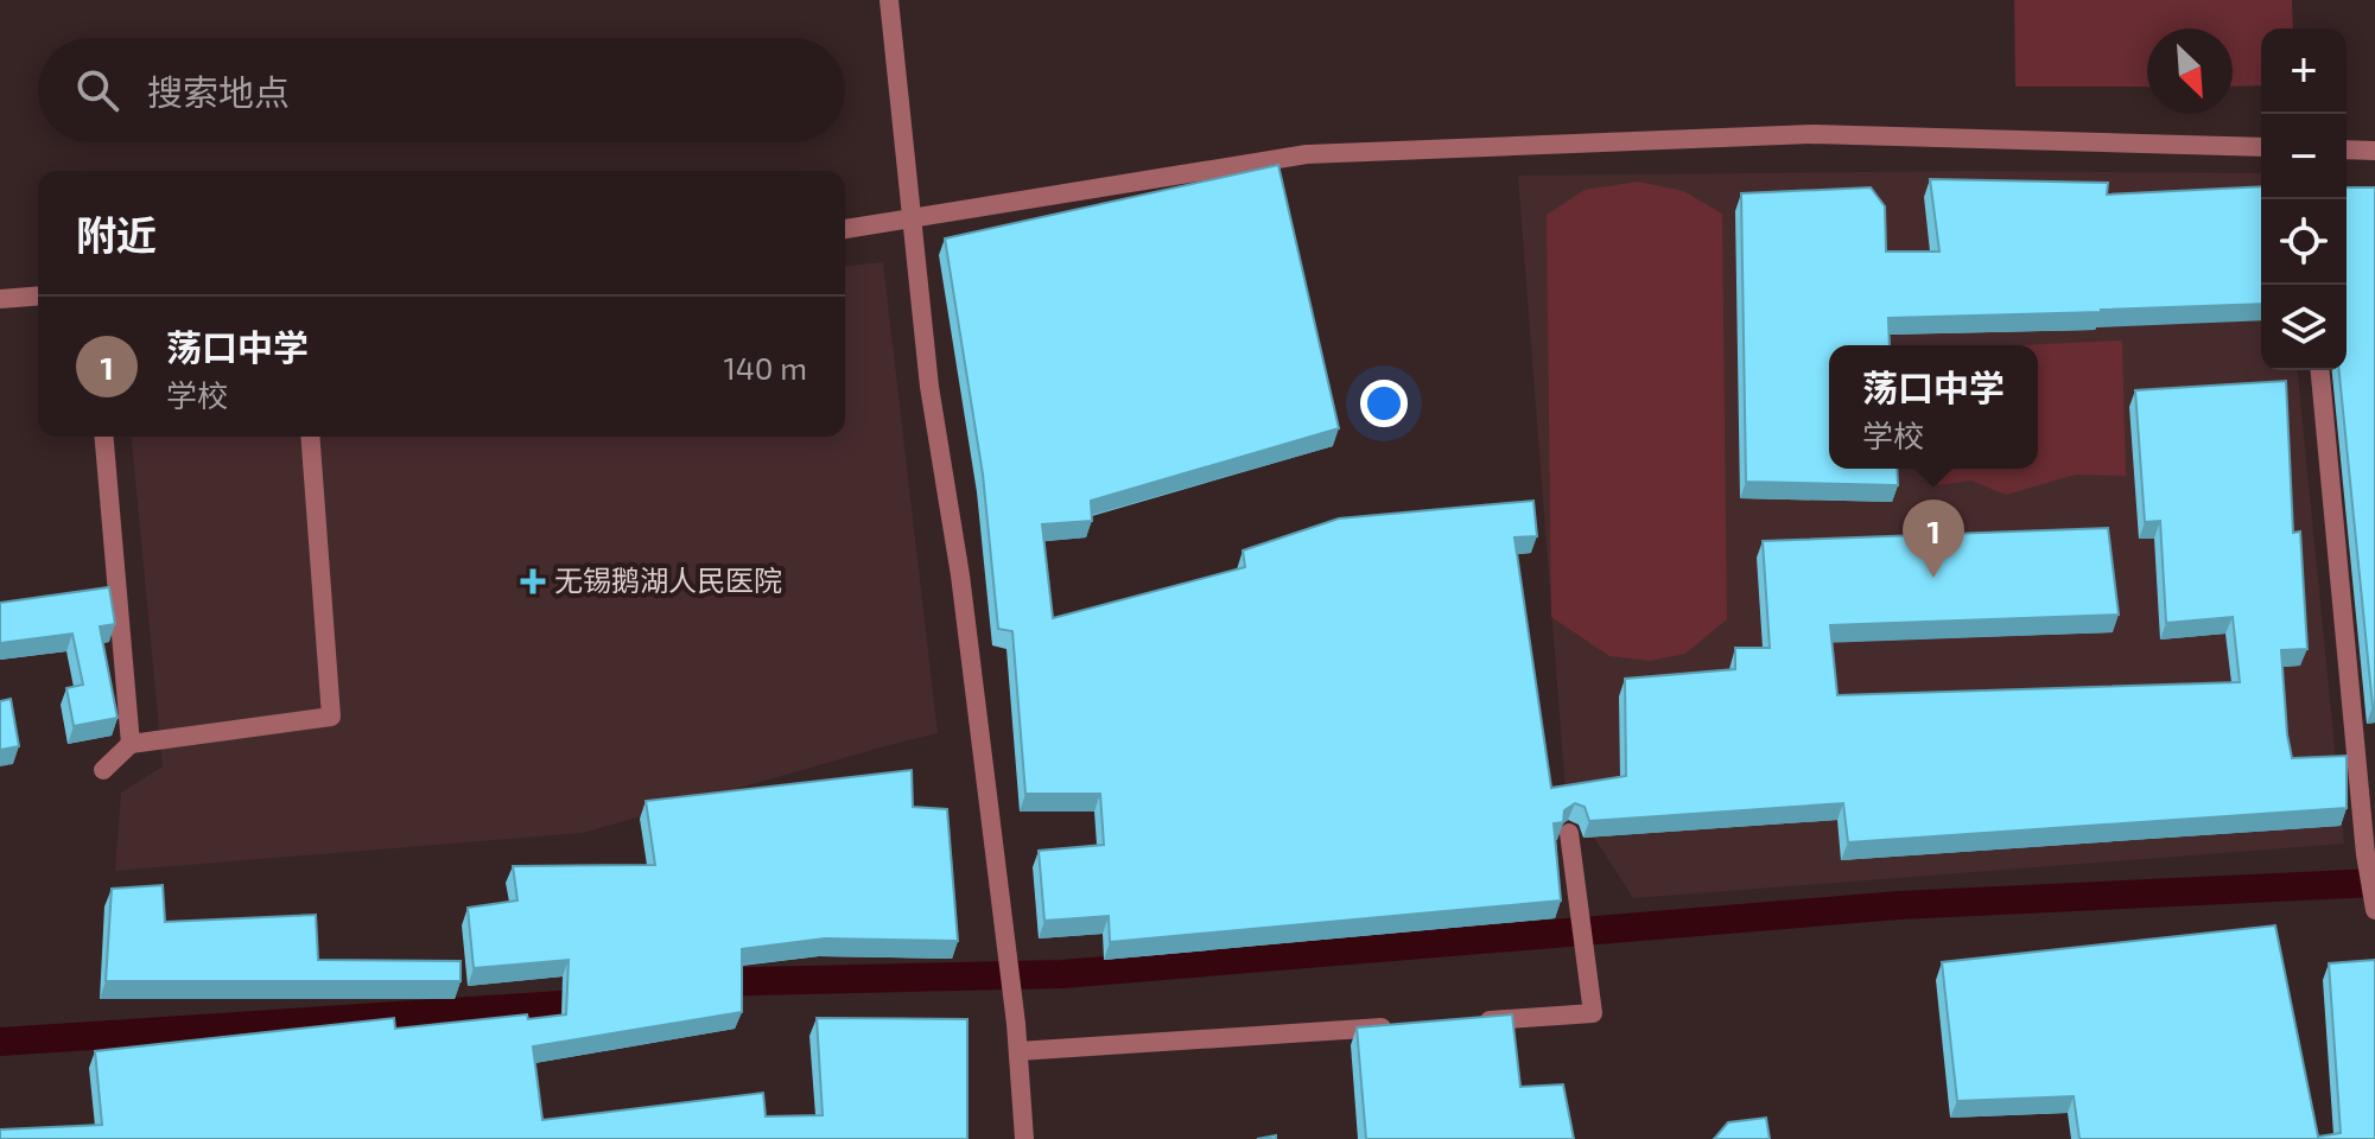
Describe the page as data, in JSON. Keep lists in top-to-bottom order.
{
  "places": {
    "health": ["无锡鹅湖人民医院"]
  },
  "north": "bottom right",
  "page": {
    "map_buttons": ["+", "−"],
    "search": "搜索地点",
    "heading": "附近",
    "list": [
      {
        "mark": "1",
        "name": "荡口中学",
        "note": "学校",
        "value": "140 m"
      }
    ],
    "popup": ["荡口中学", "学校"],
    "pins": "1"
  }
}
